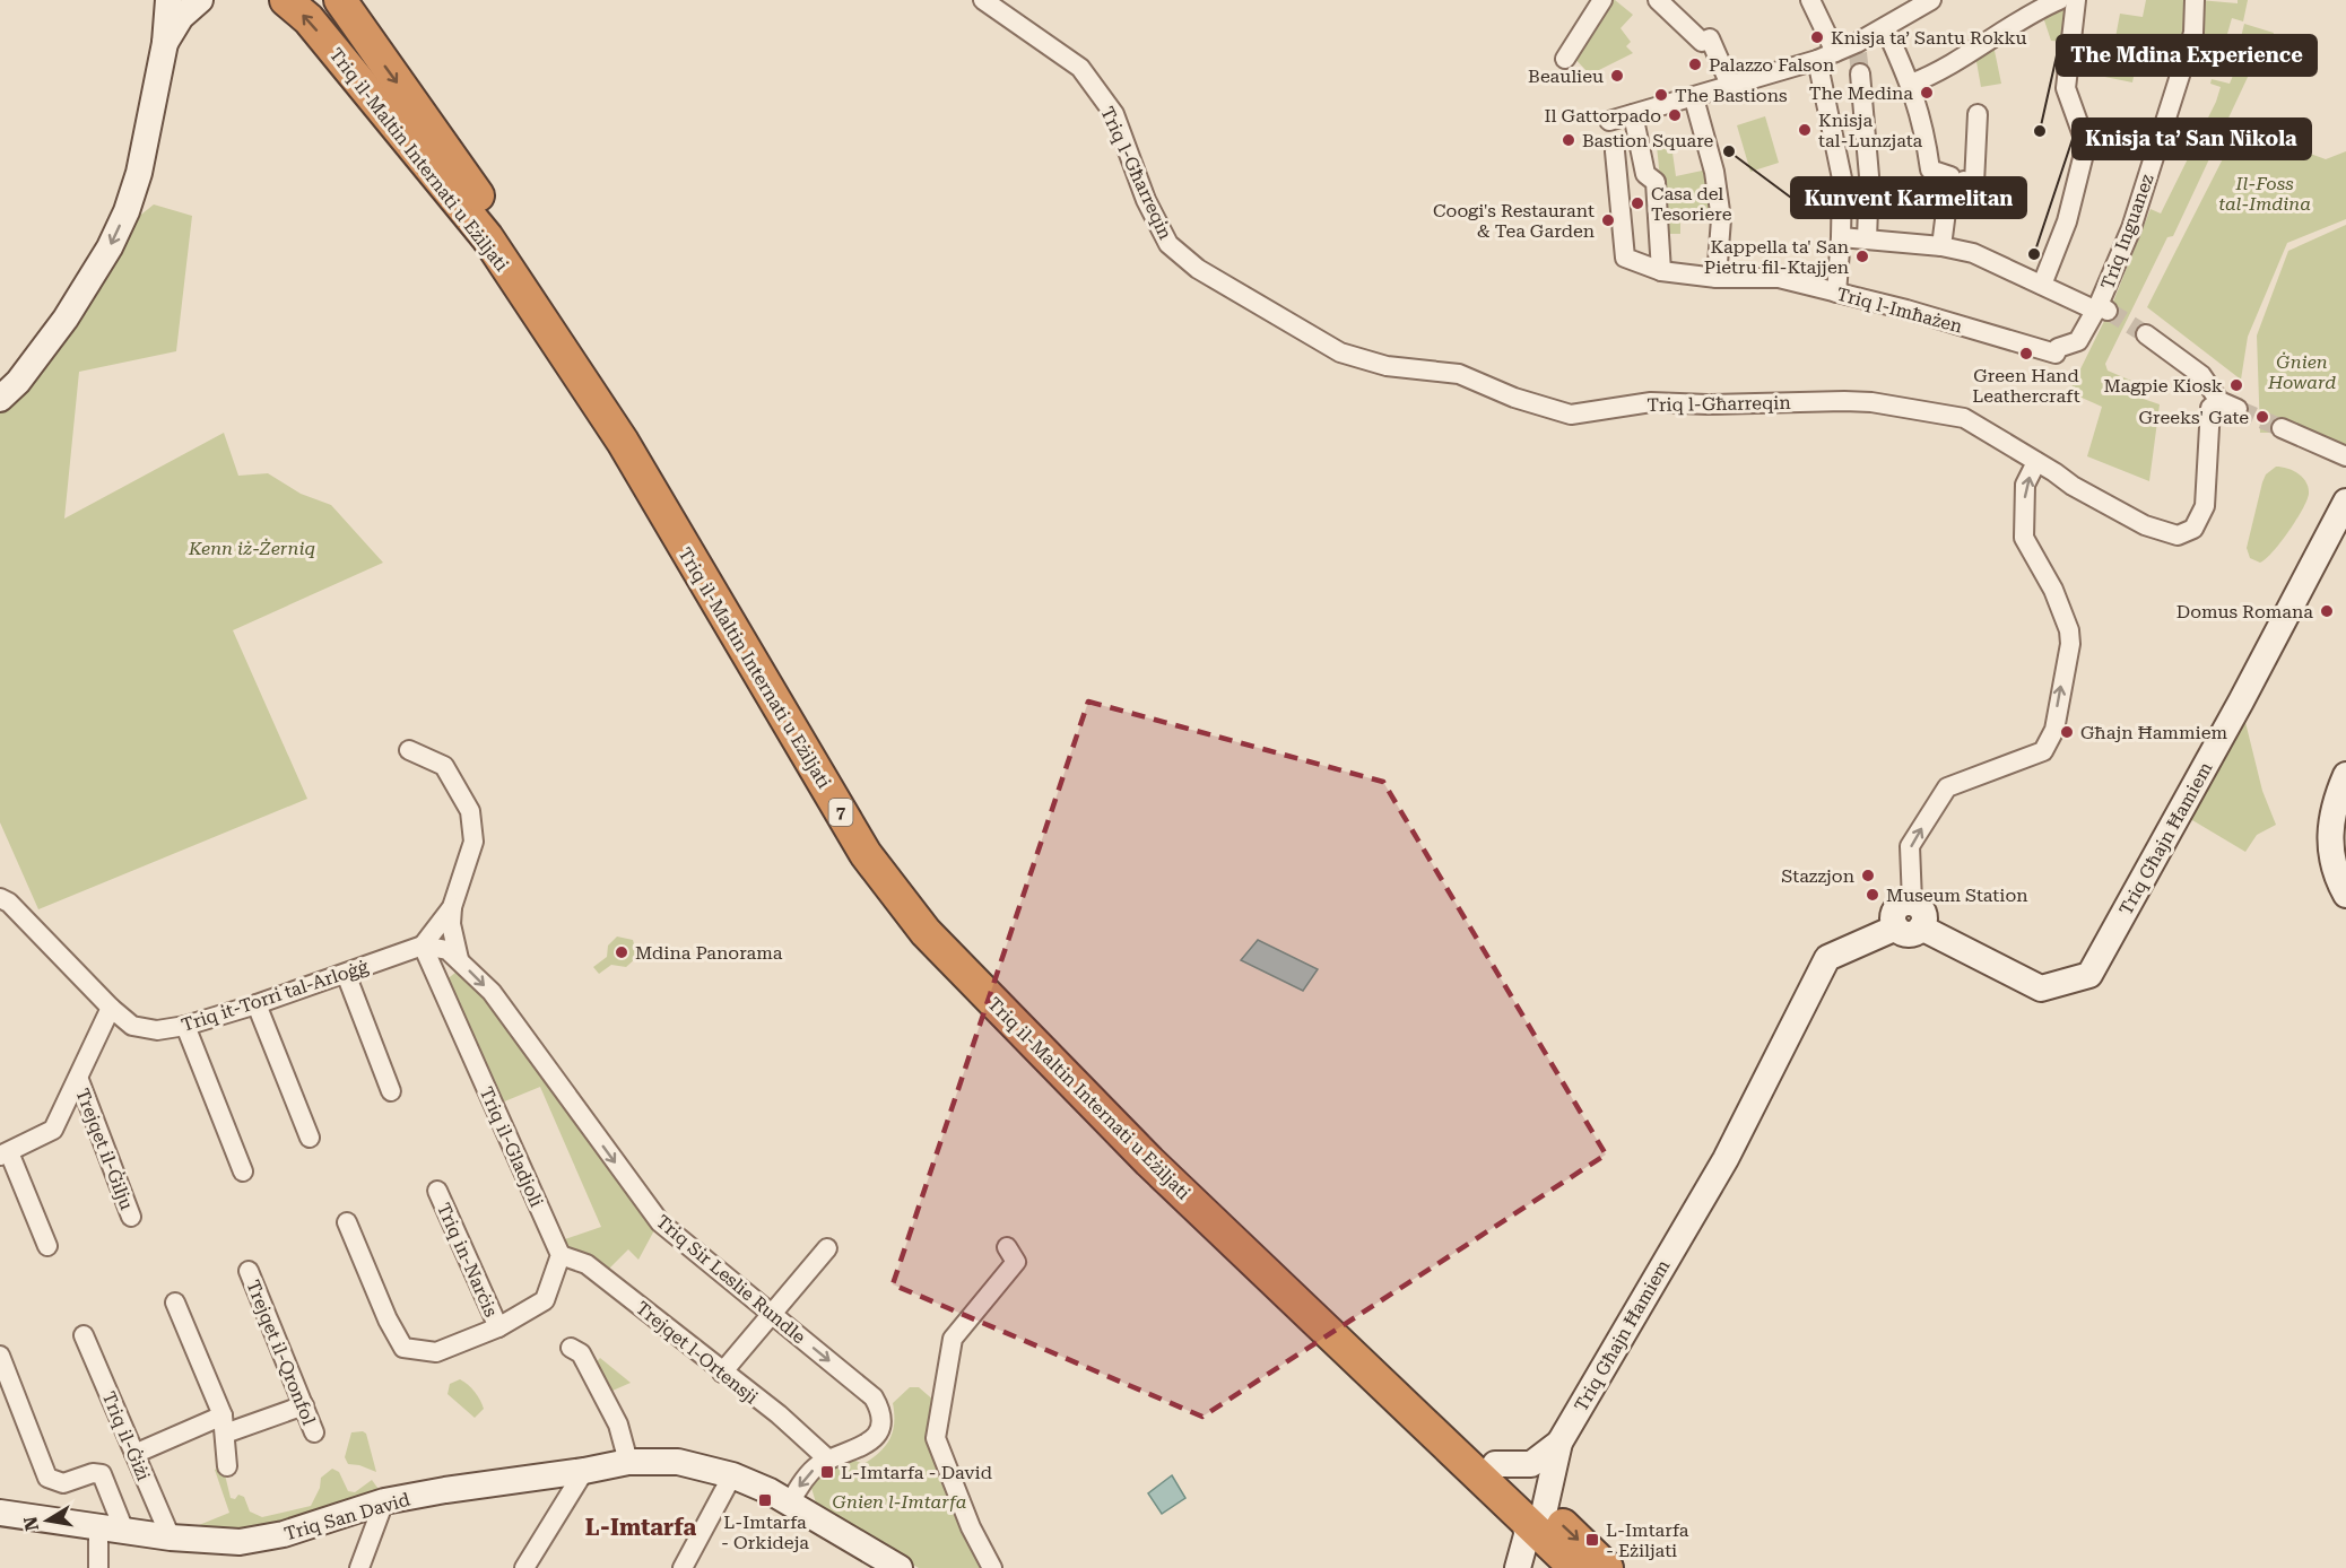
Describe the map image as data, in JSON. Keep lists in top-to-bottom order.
{
  "streets": {
    "highway": ["Triq il-Maltin Internati u Eżiljati", "7"],
    "street": [
      "Triq l-Għarreqin",
      "Triq Inguanez",
      "Triq l-Imħażen",
      "Triq Għajn Ħamiem",
      "Triq it-Torri tal-Arloġġ",
      "Triq il-Gladjoli",
      "Trejqet il-Ġilju",
      "Triq in-Narċis",
      "Triq Sir Leslie Rundle",
      "Trejqet il-Qronfol",
      "Trejqet l-Ortensji",
      "Triq il-Ġiżi",
      "Triq San David"
    ]
  },
  "crossings": [
    ["Triq il-Maltin Internati u Eżiljati", "Triq Għajn Ħamiem"],
    ["Triq Inguanez", "Triq l-Imħażen"],
    ["Triq it-Torri tal-Arloġġ", "Triq il-Gladjoli"],
    ["Triq it-Torri tal-Arloġġ", "Triq Sir Leslie Rundle"],
    ["Triq il-Gladjoli", "Triq Sir Leslie Rundle"],
    ["Triq il-Gladjoli", "Trejqet l-Ortensji"],
    ["Triq Sir Leslie Rundle", "Trejqet l-Ortensji"],
    ["Triq Sir Leslie Rundle", "Triq San David"],
    ["Triq il-Ġiżi", "Triq San David"]
  ],
  "one_way": ["Triq Sir Leslie Rundle"],
  "districts": ["L-Imtarfa"],
  "parks": [
    "Il-Foss tal-Imdina",
    "Ġnien Howard",
    "Kenn iż-Żerniq",
    "Gnien l-Imtarfa"
  ],
  "places": {
    "other": [
      "Knisja ta’ Santu Rokku",
      "Palazzo Falson",
      "Beaulieu",
      "The Medina",
      "The Bastions",
      "Il Gattorpado",
      "Knisja tal-Lunzjata",
      "The Mdina Experience",
      "Bastion Square",
      "Kunvent Karmelitan",
      "Casa del Tesoriere",
      "Coogi's Restaurant & Tea Garden",
      "Knisja ta’ San Nikola",
      "Kappella ta' San Pietru fil-Ktajjen",
      "Green Hand Leathercraft",
      "Magpie Kiosk",
      "Greeks' Gate",
      "Domus Romana",
      "Għajn Ħammiem",
      "Stazzjon",
      "Museum Station",
      "Mdina Panorama"
    ],
    "transit": ["L-Imtarfa - David", "L-Imtarfa - Orkideja", "L-Imtarfa - Eżiljati"]
  },
  "north": "left"
}
